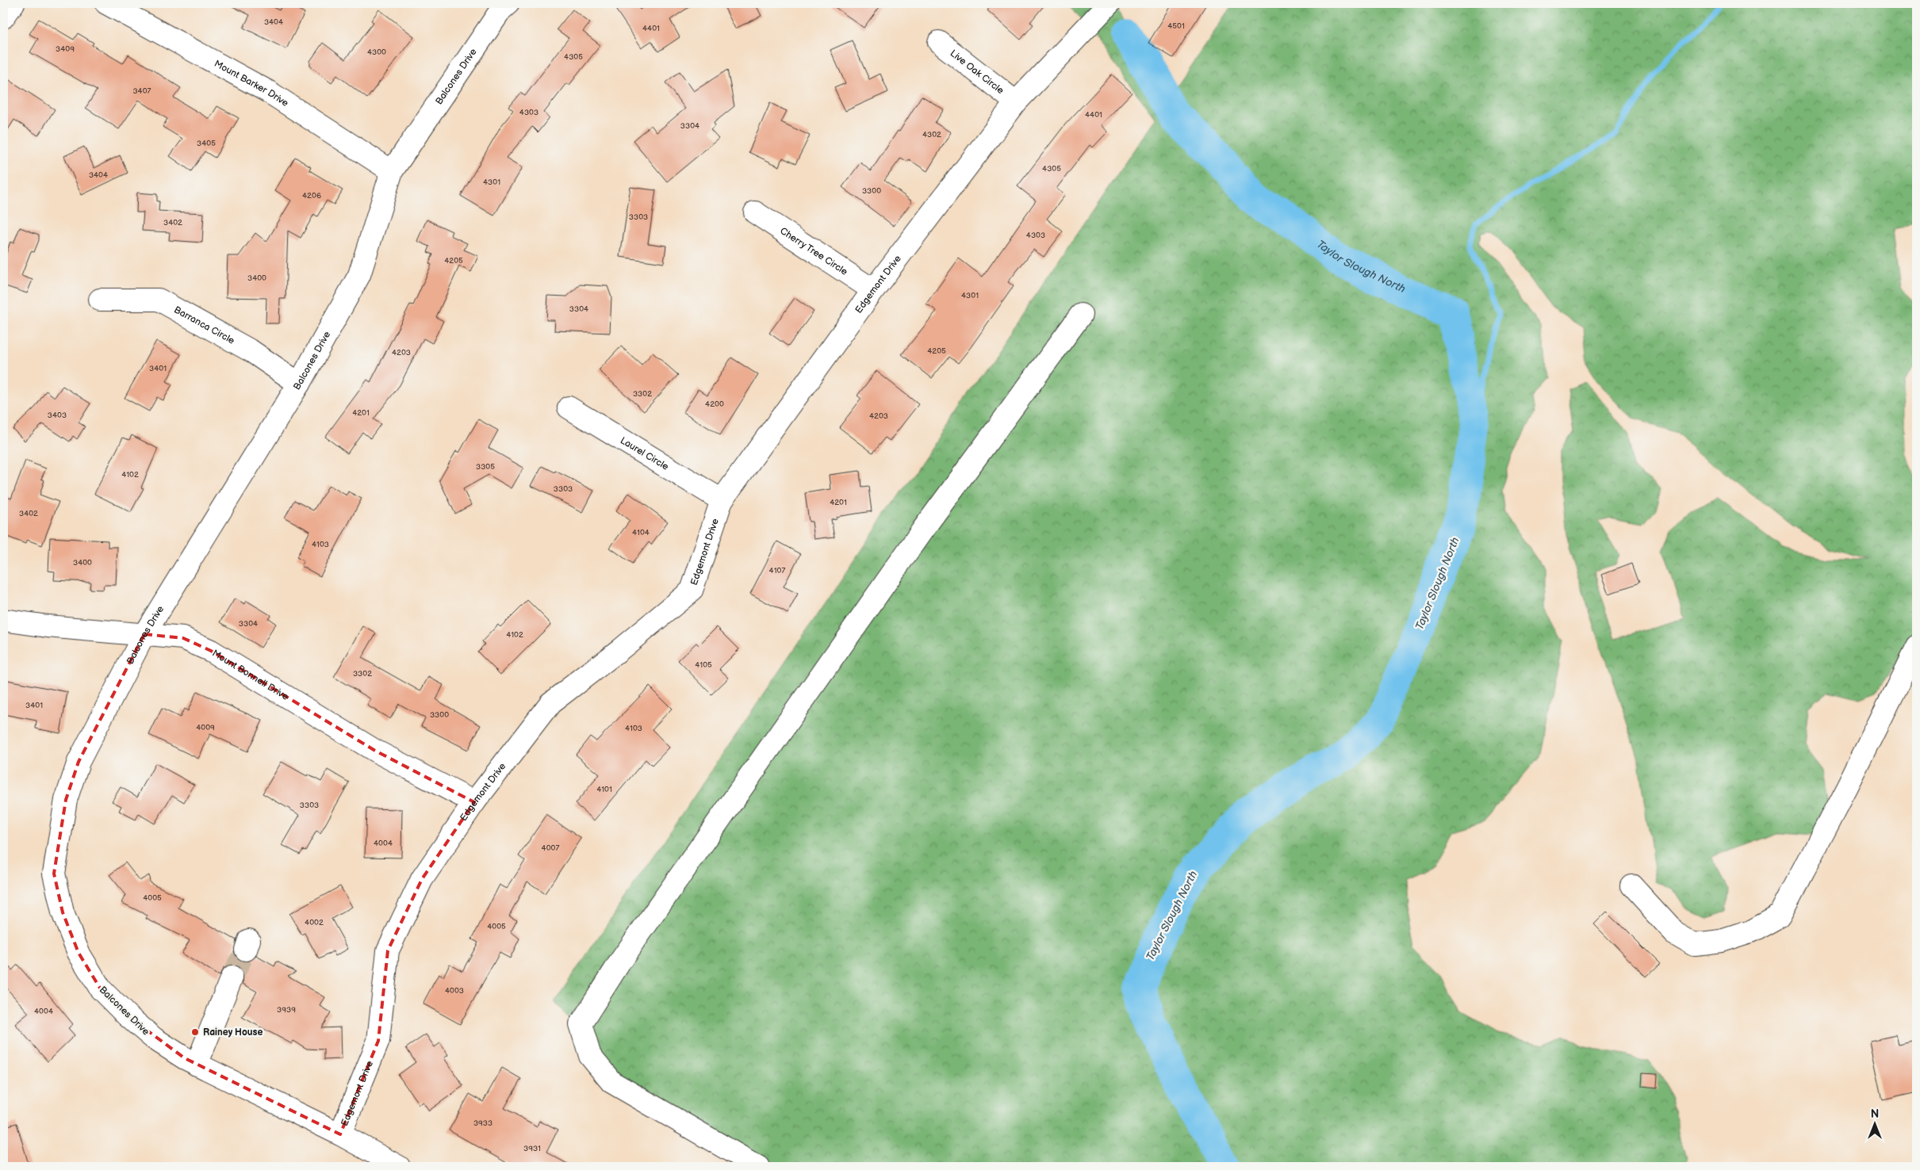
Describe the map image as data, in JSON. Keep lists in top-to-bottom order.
{
  "streets": {
    "street": [
      "Live Oak Circle",
      "Balcones Drive",
      "Mount Barker Drive",
      "Cherry Tree Circle",
      "Edgemont Drive",
      "Barranca Circle",
      "Laurel Circle",
      "Mount Bonnell Drive"
    ]
  },
  "crossings": [
    ["Live Oak Circle", "Edgemont Drive"],
    ["Balcones Drive", "Mount Barker Drive"],
    ["Balcones Drive", "Edgemont Drive"],
    ["Balcones Drive", "Barranca Circle"],
    ["Balcones Drive", "Mount Bonnell Drive"],
    ["Cherry Tree Circle", "Edgemont Drive"],
    ["Edgemont Drive", "Laurel Circle"],
    ["Edgemont Drive", "Mount Bonnell Drive"]
  ],
  "water": ["Taylor Slough North"],
  "places": ["Rainey House"],
  "house_numbers": [
    "3404",
    "4501",
    "4401",
    "3409",
    "4300",
    "4305",
    "3407",
    "4303",
    "4401",
    "3304",
    "4302",
    "3405",
    "4305",
    "3404",
    "4301",
    "3300",
    "4206",
    "3303",
    "3402",
    "4303",
    "4205",
    "3400",
    "4301",
    "3304",
    "4205",
    "4203",
    "3401",
    "3302",
    "4200",
    "4201",
    "3403",
    "4203",
    "3305",
    "4102",
    "3303",
    "4201",
    "3402",
    "4104",
    "4103",
    "3400",
    "4107",
    "3304",
    "4102",
    "4105",
    "3302",
    "3401",
    "3300",
    "4009",
    "4103",
    "4101",
    "3303",
    "4004",
    "4007",
    "4005",
    "4002",
    "4005",
    "4003",
    "3939",
    "4004",
    "3933",
    "3931"
  ],
  "north": "top"
}
